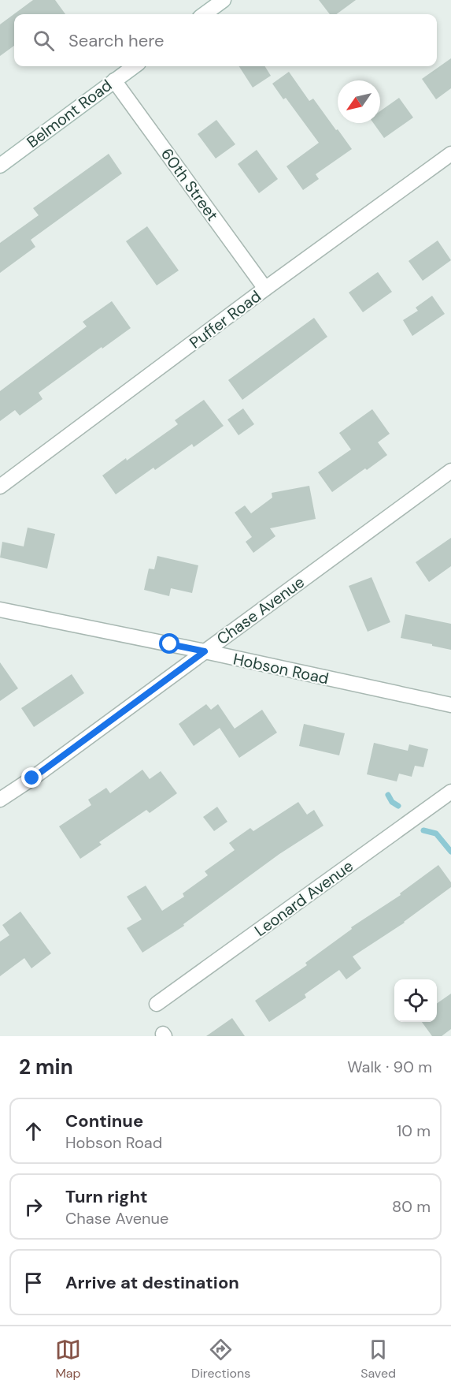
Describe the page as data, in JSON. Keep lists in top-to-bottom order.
{
  "streets": {
    "street": [
      "Belmont Road",
      "60th Street",
      "Puffer Road",
      "Chase Avenue",
      "Hobson Road",
      "Leonard Avenue"
    ]
  },
  "crossings": [
    ["Belmont Road", "60th Street"],
    ["60th Street", "Puffer Road"],
    ["Chase Avenue", "Hobson Road"]
  ],
  "north": "bottom left",
  "page": {
    "search": "Search here",
    "heading": ["2 min", "Walk · 90 m"],
    "list": [
      ["Continue", "Hobson Road", "10 m"],
      ["Turn right", "Chase Avenue", "80 m"],
      "Arrive at destination"
    ],
    "nav": ["Map", "Directions", "Saved"]
  }
}
